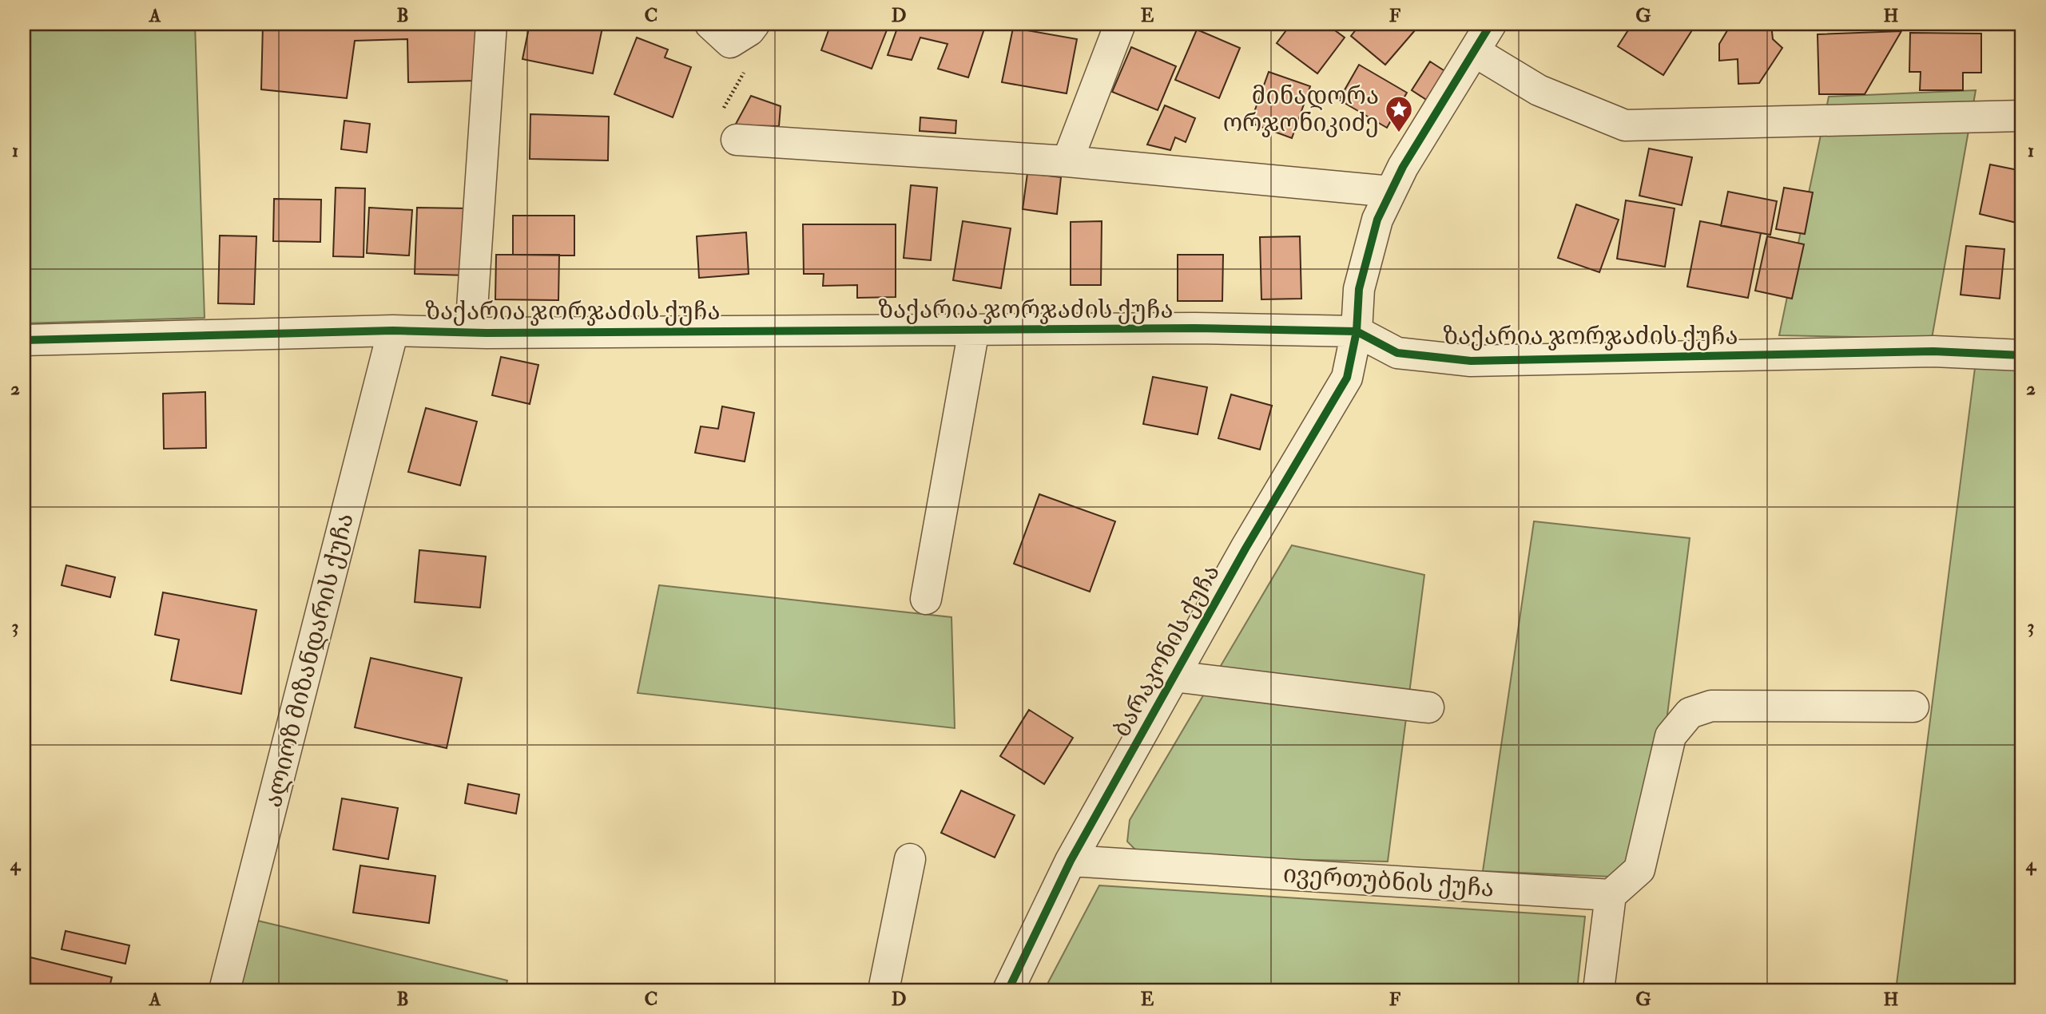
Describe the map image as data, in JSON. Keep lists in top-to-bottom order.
{
  "streets": {
    "street": [
      "ზაქარია ჯორჯაძის ქუჩა",
      "ბარაკონის ქუჩა",
      "ალიოზ მიზანდარის ქუჩა",
      "ივერთუბნის ქუჩა"
    ]
  },
  "crossings": [
    ["ზაქარია ჯორჯაძის ქუჩა", "ბარაკონის ქუჩა"],
    ["ზაქარია ჯორჯაძის ქუჩა", "ალიოზ მიზანდარის ქუჩა"],
    ["ბარაკონის ქუჩა", "ივერთუბნის ქუჩა"]
  ],
  "places": {
    "place": ["მინადორა ორჯონიკიძე"]
  },
  "grid": {
    "columns": [
      "A",
      "B",
      "C",
      "D",
      "E",
      "F",
      "G",
      "H"
    ],
    "rows": [
      "1",
      "2",
      "3",
      "4"
    ]
  }
}
